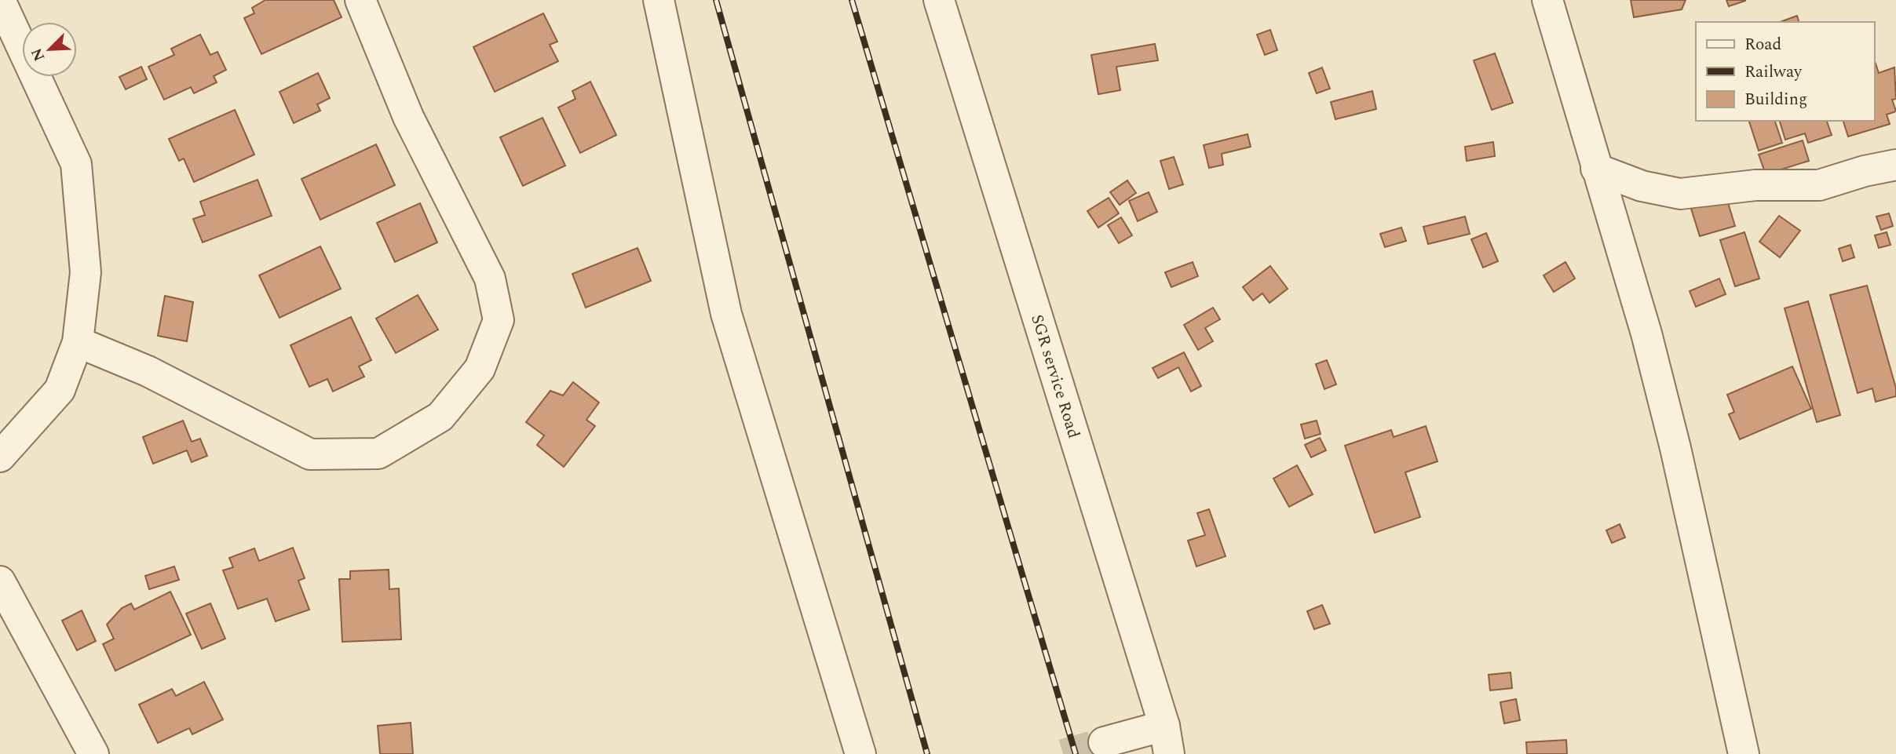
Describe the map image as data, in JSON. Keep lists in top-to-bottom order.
{
  "streets": {
    "street": ["SGR service Road"]
  },
  "legend": ["Road", "Railway", "Building"],
  "north": "bottom left"
}
